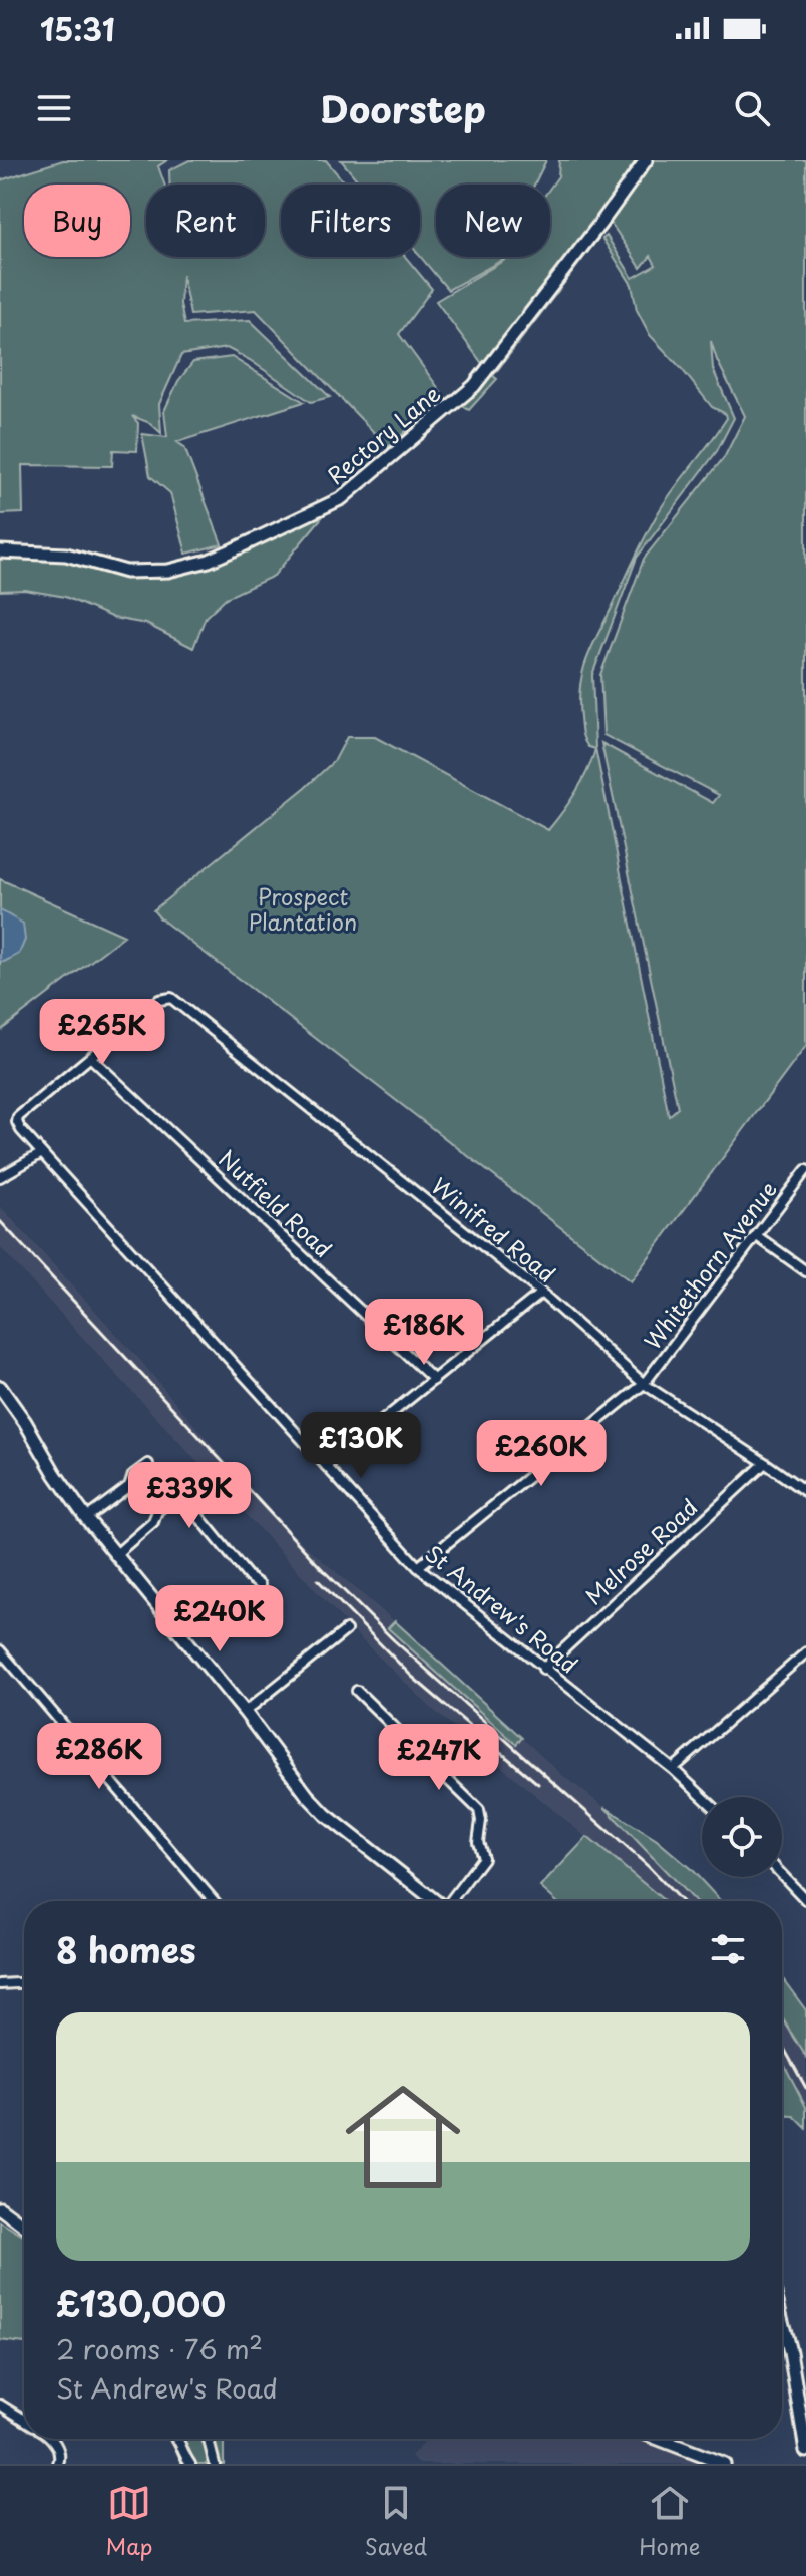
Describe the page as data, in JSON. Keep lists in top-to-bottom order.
{
  "streets": {
    "main road": ["Rectory Lane"],
    "street": [
      "Nutfield Road",
      "Winifred Road",
      "Whitethorn Avenue",
      "Melrose Road",
      "St Andrew's Road"
    ]
  },
  "crossings": [
    ["Nutfield Road", "Winifred Road"],
    ["Nutfield Road", "St Andrew's Road"],
    ["Winifred Road", "Whitethorn Avenue"],
    ["Winifred Road", "Melrose Road"],
    ["Winifred Road", "St Andrew's Road"],
    ["Whitethorn Avenue", "St Andrew's Road"],
    ["Melrose Road", "St Andrew's Road"]
  ],
  "parks": ["Prospect Plantation"],
  "page": {
    "status": "15:31",
    "header": "Doorstep",
    "chip": [
      "Buy",
      "Rent",
      "Filters",
      "New"
    ],
    "price": [
      "£265K",
      "£186K",
      "£130K",
      "£260K",
      "£339K",
      "£240K",
      "£286K",
      "£247K"
    ],
    "heading": "8 homes",
    "list": [
      {
        "name": "£130,000",
        "note": "2 rooms · 76 m² · St Andrew's Road"
      }
    ],
    "tabs": ["Map", "Saved", "Home"]
  }
}
